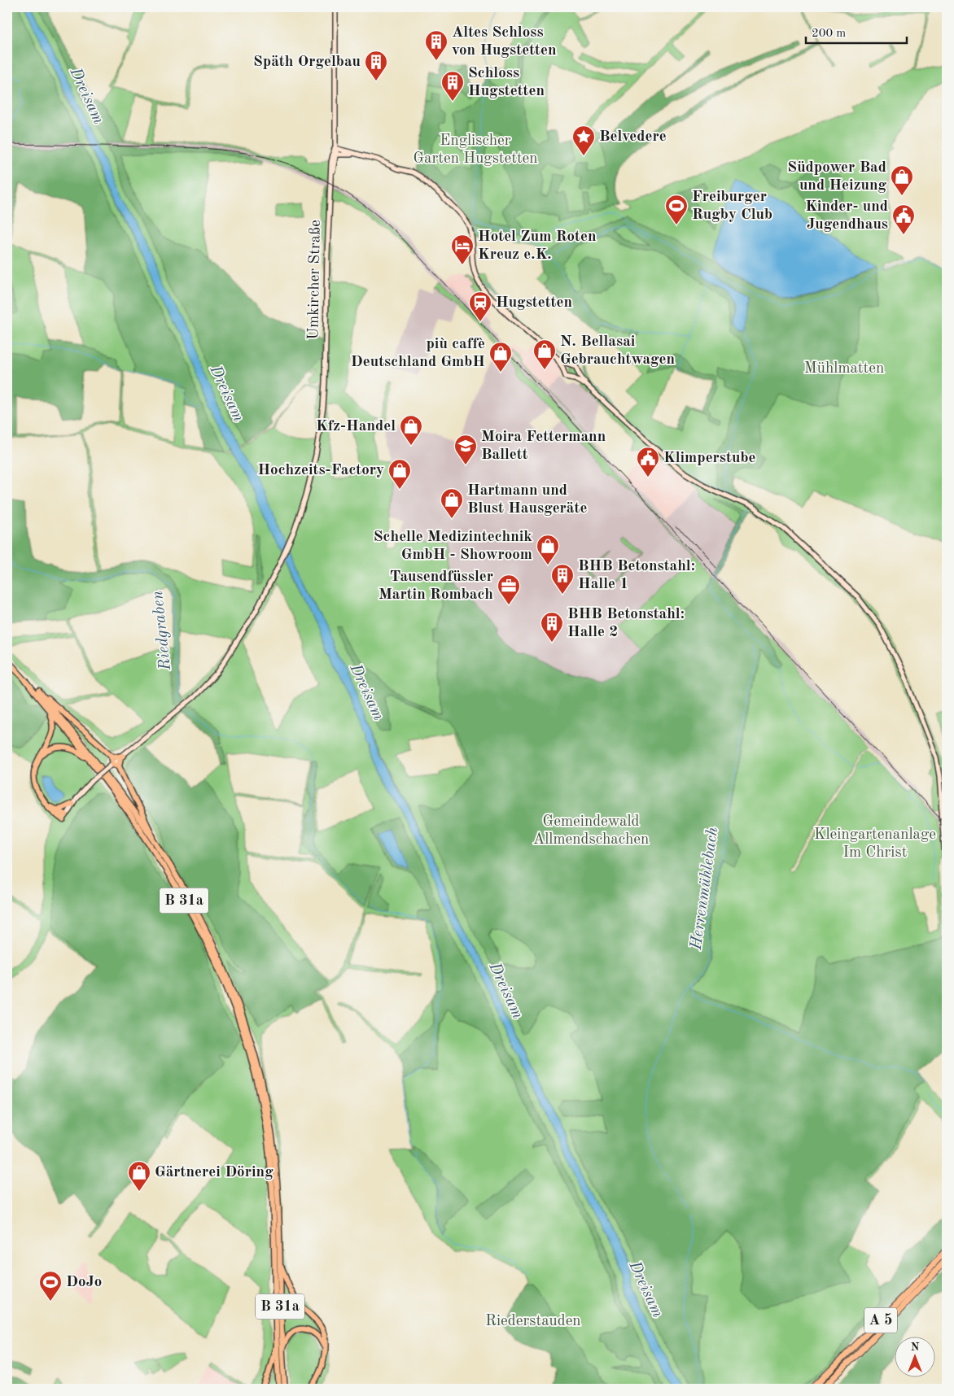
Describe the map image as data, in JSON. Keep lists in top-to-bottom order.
{
  "streets": {
    "highway": ["B 31a", "A 5"],
    "main road": ["Umkircher Straße"]
  },
  "water": ["Dreisam", "Riedgraben", "Herrenmühlebach"],
  "parks": [
    "Englischer Garten Hugstetten",
    "Mühlmatten",
    "Gemeindewald Allmendschachen",
    "Kleingartenanlage Im Christ",
    "Riederstauden"
  ],
  "places": {
    "building": [
      "Altes Schloss von Hugstetten",
      "Späth Orgelbau",
      "Schloss Hugstetten",
      "BHB Betonstahl: Halle 1",
      "BHB Betonstahl: Halle 2"
    ],
    "place": ["Belvedere"],
    "shop": [
      "Südpower Bad und Heizung",
      "N. Bellasai Gebrauchtwagen",
      "più caffè Deutschland GmbH",
      "Kfz-Handel",
      "Hochzeits-Factory",
      "Hartmann und Blust Hausgeräte",
      "Schelle Medizintechnik GmbH - Showroom",
      "Gärtnerei Döring"
    ],
    "sports": ["Freiburger Rugby Club", "DoJo"],
    "public building": ["Kinder- und Jugendhaus", "Klimperstube"],
    "hotel": ["Hotel Zum Roten Kreuz e.K."],
    "station": ["Hugstetten"],
    "school or university": ["Moira Fettermann Ballett"],
    "office": ["Tausendfüssler Martin Rombach"]
  },
  "scale_bar": "200 m",
  "north": "top"
}
